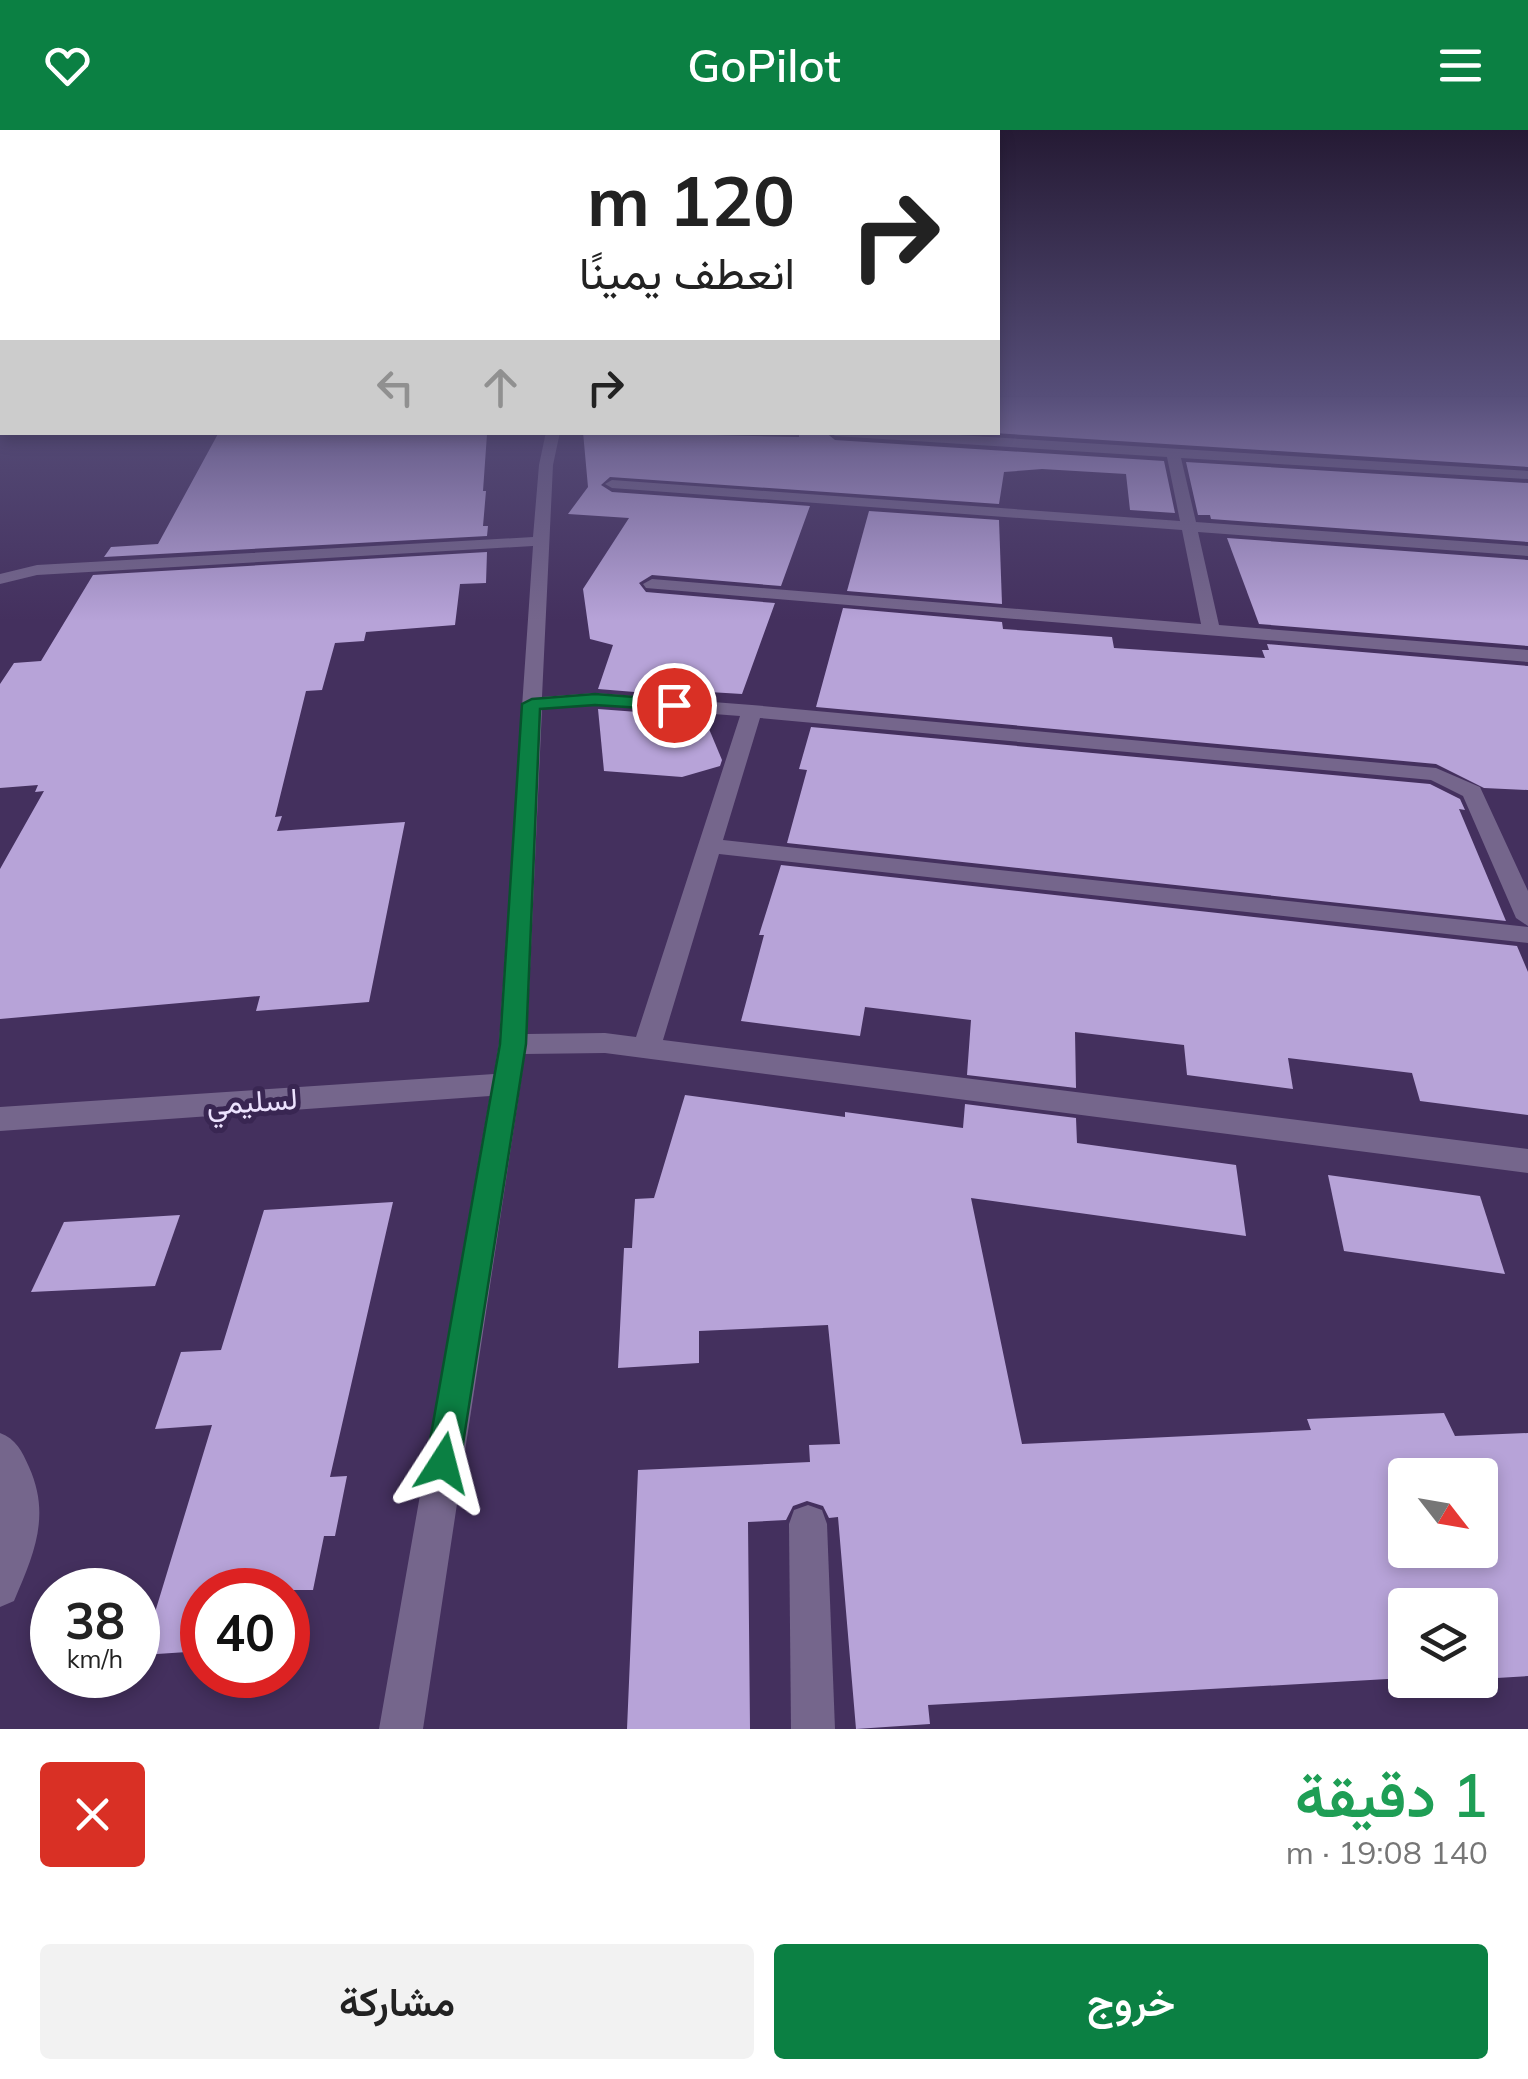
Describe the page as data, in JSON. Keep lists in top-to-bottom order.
{
  "streets": {
    "street": ["لسليمي"]
  },
  "north": "bottom right",
  "page": {
    "header": "GoPilot",
    "turn": ["120 m", "انعطف يمينًا"],
    "speed": "38 km/h",
    "limit": "40",
    "heading": ["1 دقيقة", "140 m · 19:08"],
    "buttons": ["خروج", "مشاركة"]
  }
}
